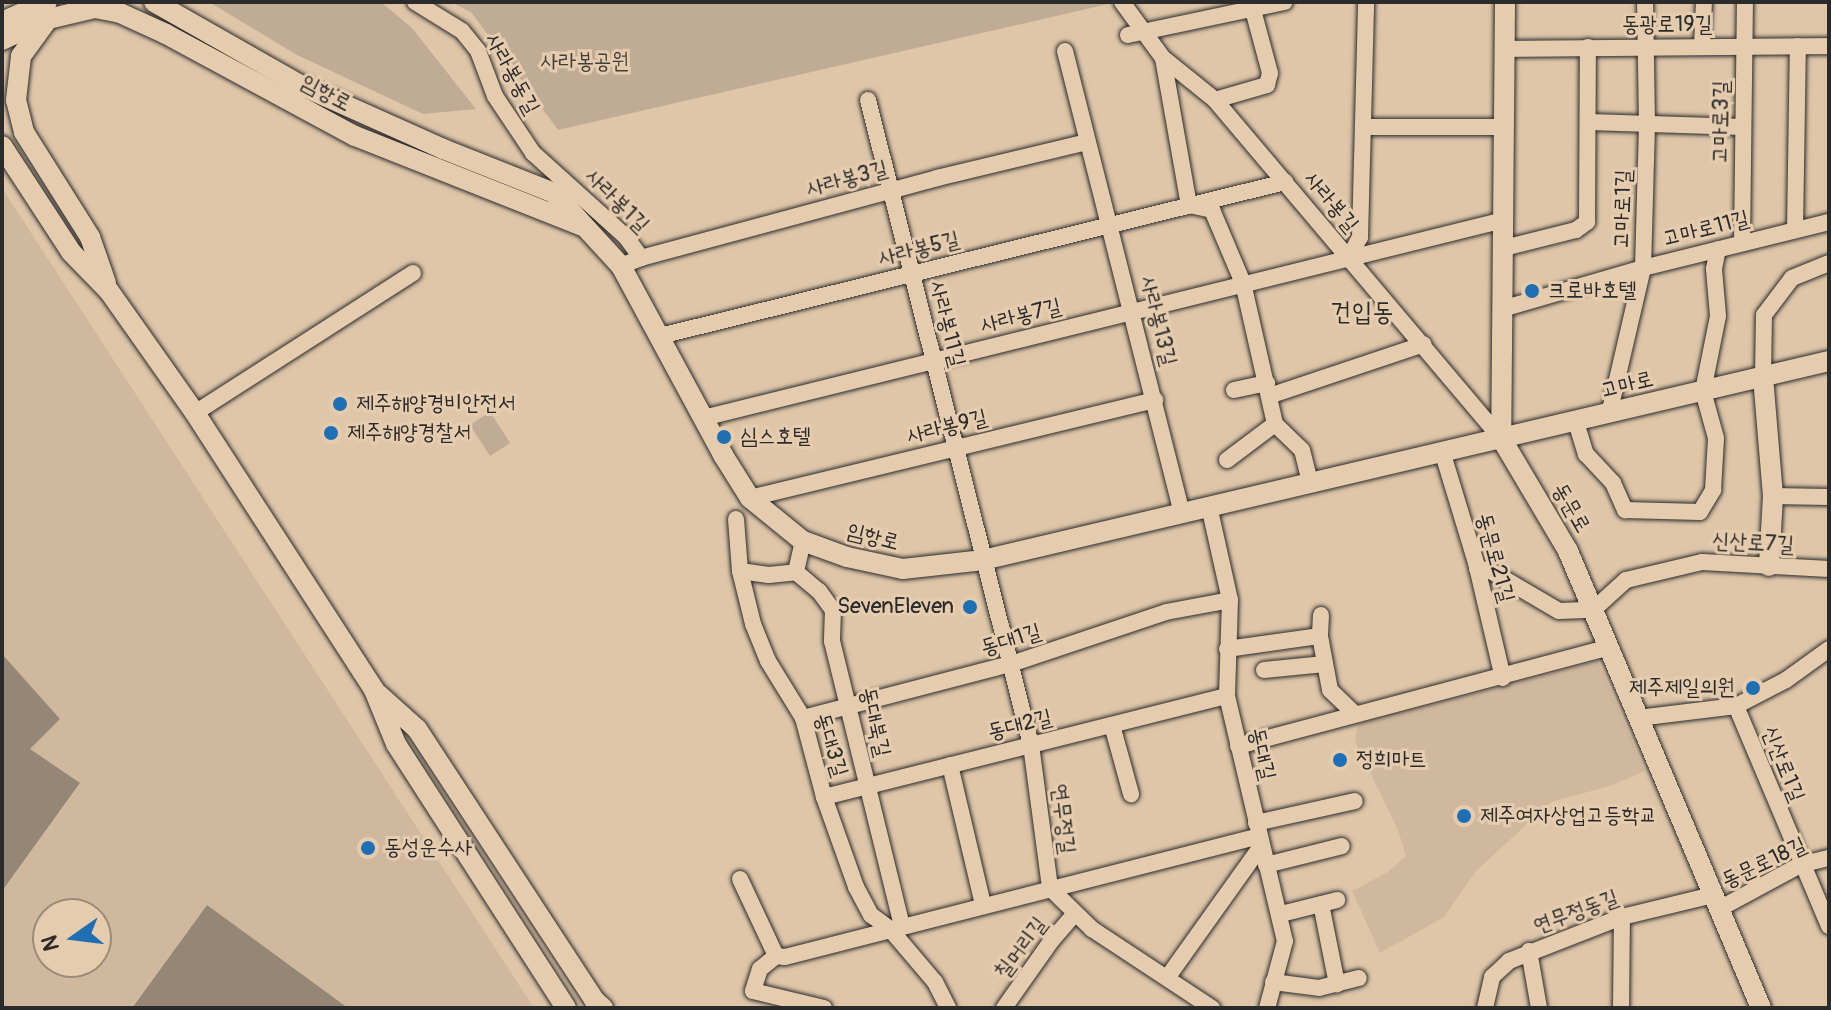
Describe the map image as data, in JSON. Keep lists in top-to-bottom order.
{
  "streets": {
    "main road": ["임항로", "고마로", "동문로"],
    "street": [
      "동광로19길",
      "사라봉동길",
      "고마로3길",
      "사라봉3길",
      "사라봉1길",
      "사라봉길",
      "고마로1길",
      "고마로11길",
      "사라봉5길",
      "사라봉7길",
      "사라봉13길",
      "사라봉11길",
      "사라봉9길",
      "신산로7길",
      "동문로21길",
      "동대1길",
      "동대북길",
      "동대2길",
      "동대3길",
      "동대길",
      "신산로1길",
      "연무정길",
      "동문로18길",
      "연무정동길",
      "칠머리길"
    ]
  },
  "crossings": [
    ["동광로19길", "고마로3길"],
    ["동광로19길", "고마로1길"],
    ["사라봉동길", "사라봉1길"],
    ["임항로", "사라봉3길"],
    ["임항로", "사라봉길"],
    ["임항로", "사라봉5길"],
    ["임항로", "사라봉7길"],
    ["임항로", "사라봉13길"],
    ["임항로", "사라봉11길"],
    ["임항로", "고마로"],
    ["임항로", "사라봉9길"],
    ["임항로", "동문로"],
    ["임항로", "동문로21길"],
    ["임항로", "동대길"],
    ["임항로", "연무정길"],
    ["고마로3길", "고마로11길"],
    ["사라봉3길", "사라봉1길"],
    ["사라봉3길", "사라봉13길"],
    ["사라봉3길", "사라봉11길"],
    ["사라봉길", "사라봉5길"],
    ["사라봉길", "사라봉7길"],
    ["사라봉길", "고마로"],
    ["사라봉길", "동문로"],
    ["고마로1길", "고마로11길"],
    ["고마로1길", "고마로"],
    ["사라봉5길", "사라봉13길"],
    ["사라봉5길", "사라봉11길"],
    ["사라봉7길", "사라봉13길"],
    ["사라봉7길", "사라봉11길"],
    ["사라봉13길", "사라봉9길"],
    ["사라봉11길", "사라봉9길"],
    ["사라봉11길", "연무정길"],
    ["고마로", "동문로"],
    ["동문로", "신산로7길"],
    ["동문로", "동문로18길"],
    ["동문로", "연무정동길"],
    ["동대1길", "동대북길"],
    ["동대1길", "동대3길"],
    ["동대1길", "동대길"],
    ["동대1길", "연무정길"],
    ["동대북길", "동대2길"],
    ["동대북길", "동대3길"],
    ["동대2길", "동대3길"],
    ["동대2길", "동대길"],
    ["동대2길", "연무정길"],
    ["신산로1길", "동문로18길"],
    ["연무정길", "칠머리길"],
    ["동문로18길", "연무정동길"]
  ],
  "districts": ["건입동"],
  "parks": ["사라봉공원"],
  "places": [
    "크로바호텔",
    "제주해양경비안전서",
    "제주해양경찰서",
    "심스호텔",
    "SevenEleven",
    "제주제일의원",
    "정희마트",
    "제주여자상업고등학교",
    "동성운수사"
  ],
  "north": "left"
}
